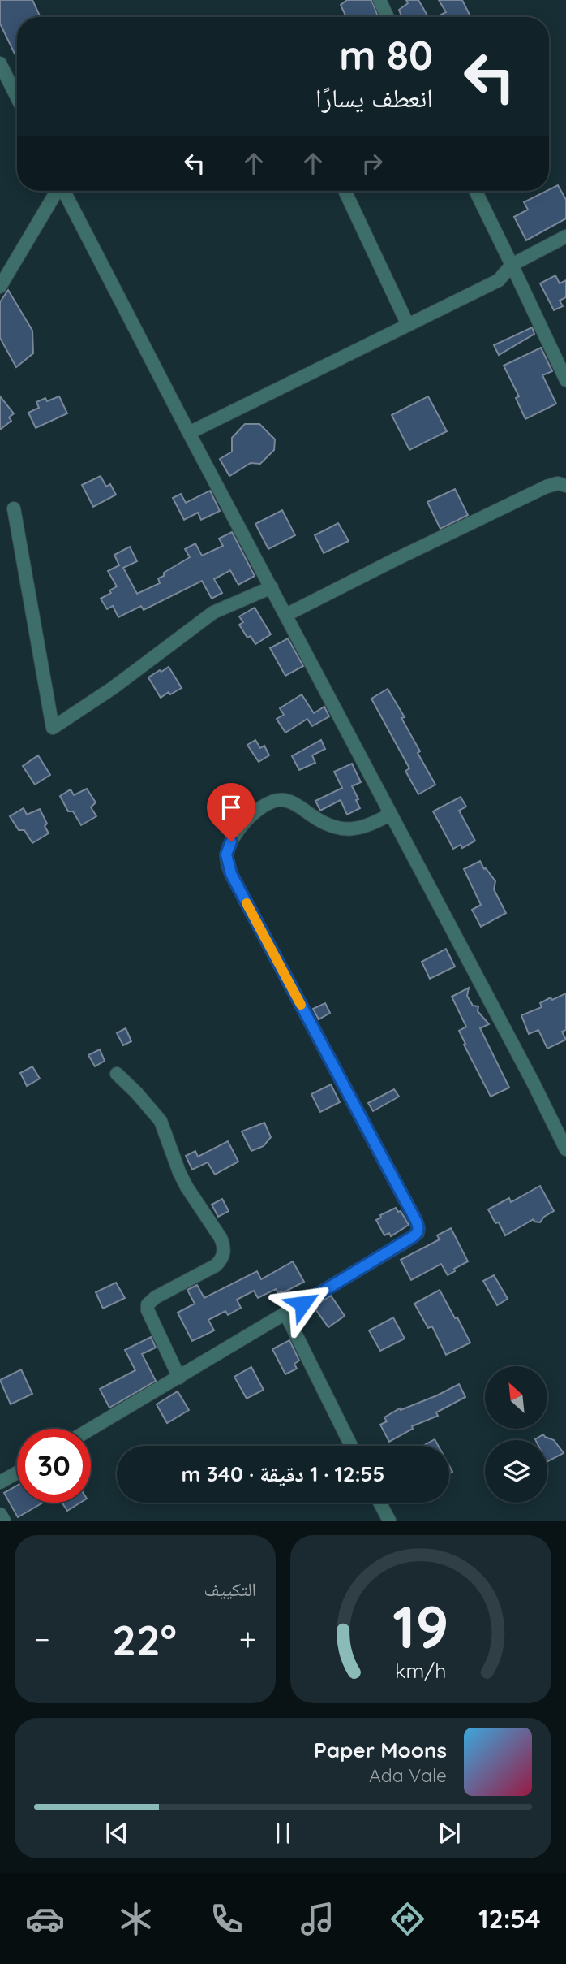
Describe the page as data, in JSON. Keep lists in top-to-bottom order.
{
  "north": "top left",
  "page": {
    "turn": ["80 m", "انعطف يسارًا"],
    "limit": "30",
    "trip": "12:55 · 1 دقيقة · 340 m",
    "tile": "التكييف",
    "heat": ["−", "22°", "+"],
    "song": ["Paper Moons", "Ada Vale"],
    "tabs": "12:54",
    "gauge": ["19", "km/h"]
  }
}
